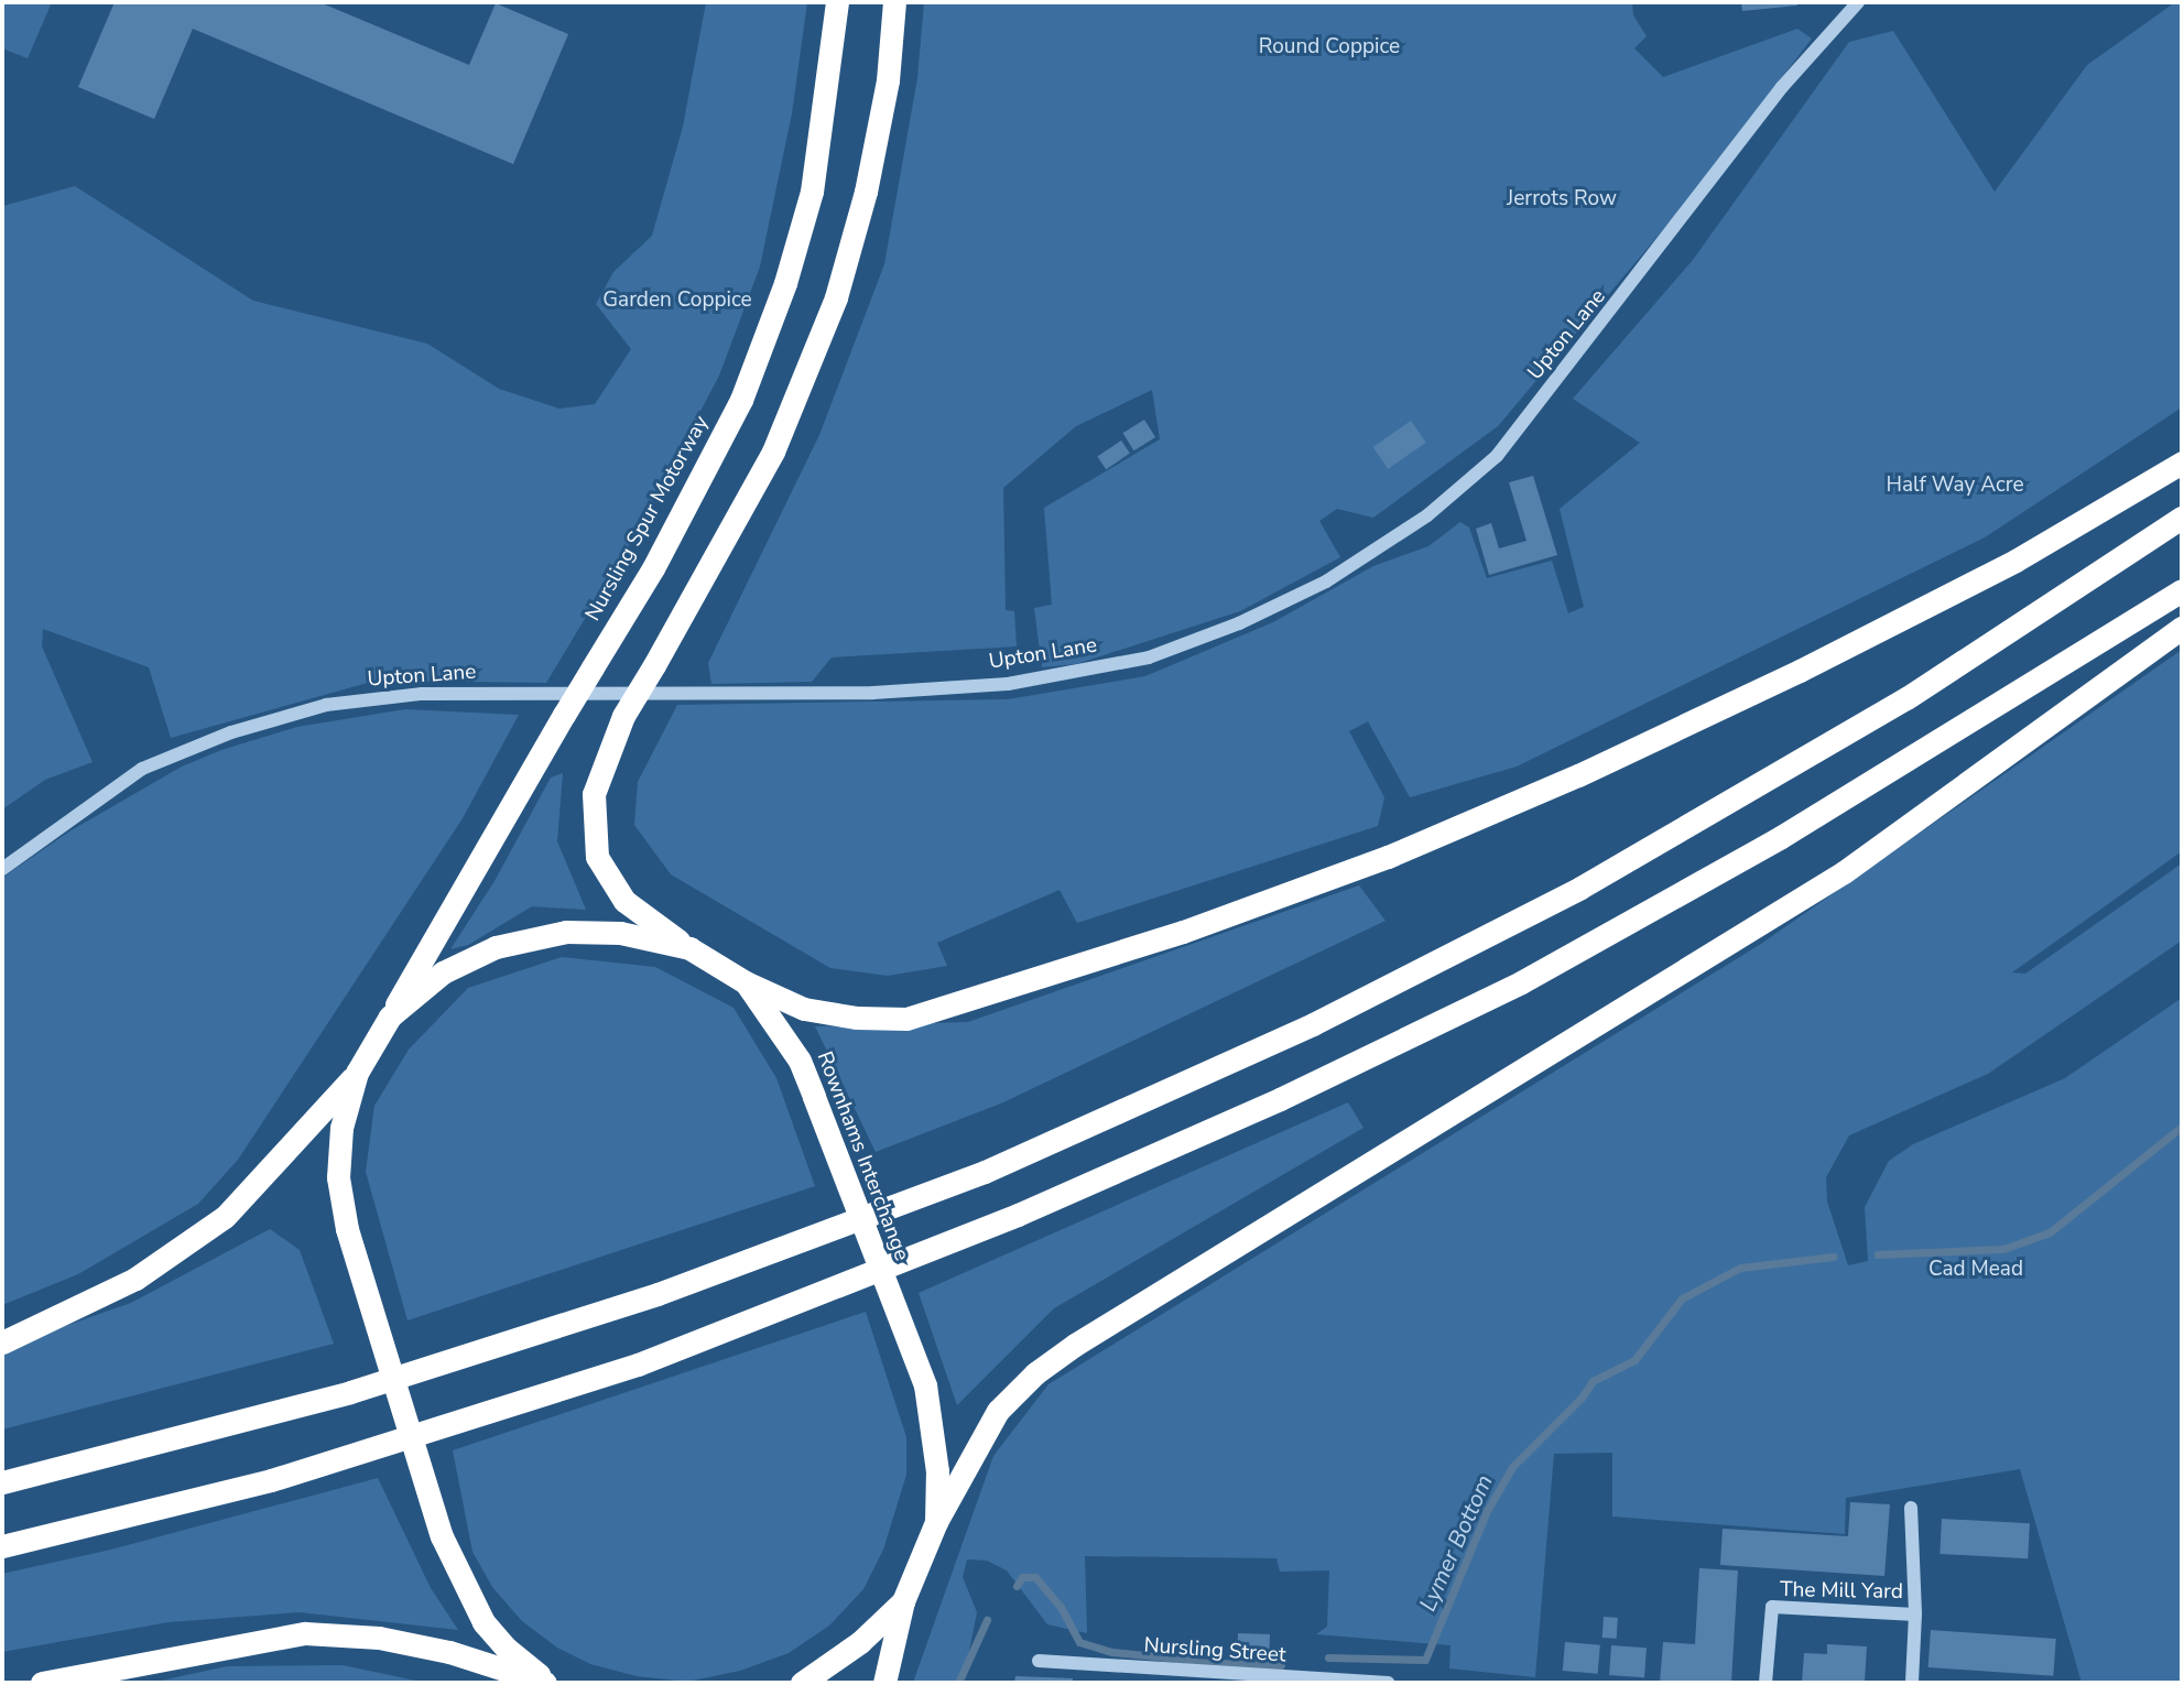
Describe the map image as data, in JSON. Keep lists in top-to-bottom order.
{
  "streets": {
    "highway": ["Nursling Spur Motorway", "Rownhams Interchange"],
    "street": ["Upton Lane", "The Mill Yard", "Nursling Street"]
  },
  "crossings": [
    ["Nursling Spur Motorway", "Rownhams Interchange"]
  ],
  "water": ["Lymer Bottom"],
  "parks": [
    "Round Coppice",
    "Jerrots Row",
    "Garden Coppice",
    "Half Way Acre",
    "Cad Mead"
  ]
}
